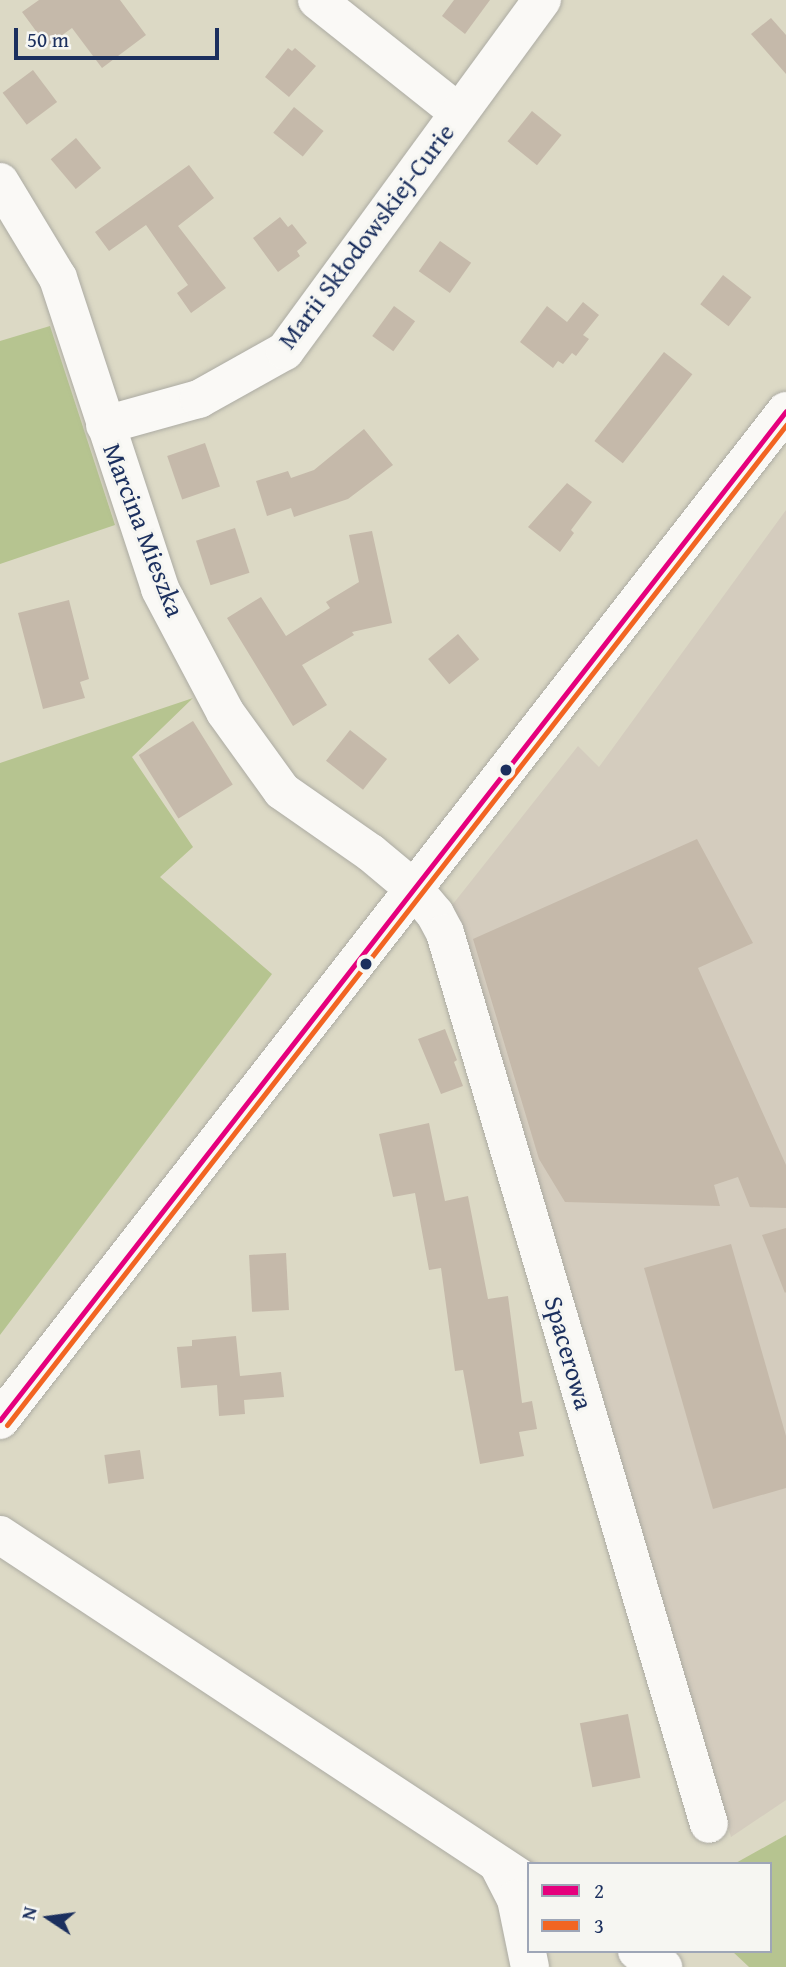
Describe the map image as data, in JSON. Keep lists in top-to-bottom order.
{
  "streets": {
    "main road": ["Marii Skłodowskiej-Curie", "Marcina Mieszka", "Spacerowa"]
  },
  "crossings": [
    ["Marii Skłodowskiej-Curie", "Marcina Mieszka"],
    ["Marcina Mieszka", "Spacerowa"]
  ],
  "lines": ["transit line 2", "transit line 3"],
  "legend": ["2", "3"],
  "scale_bar": "50 m",
  "north": "left"
}
